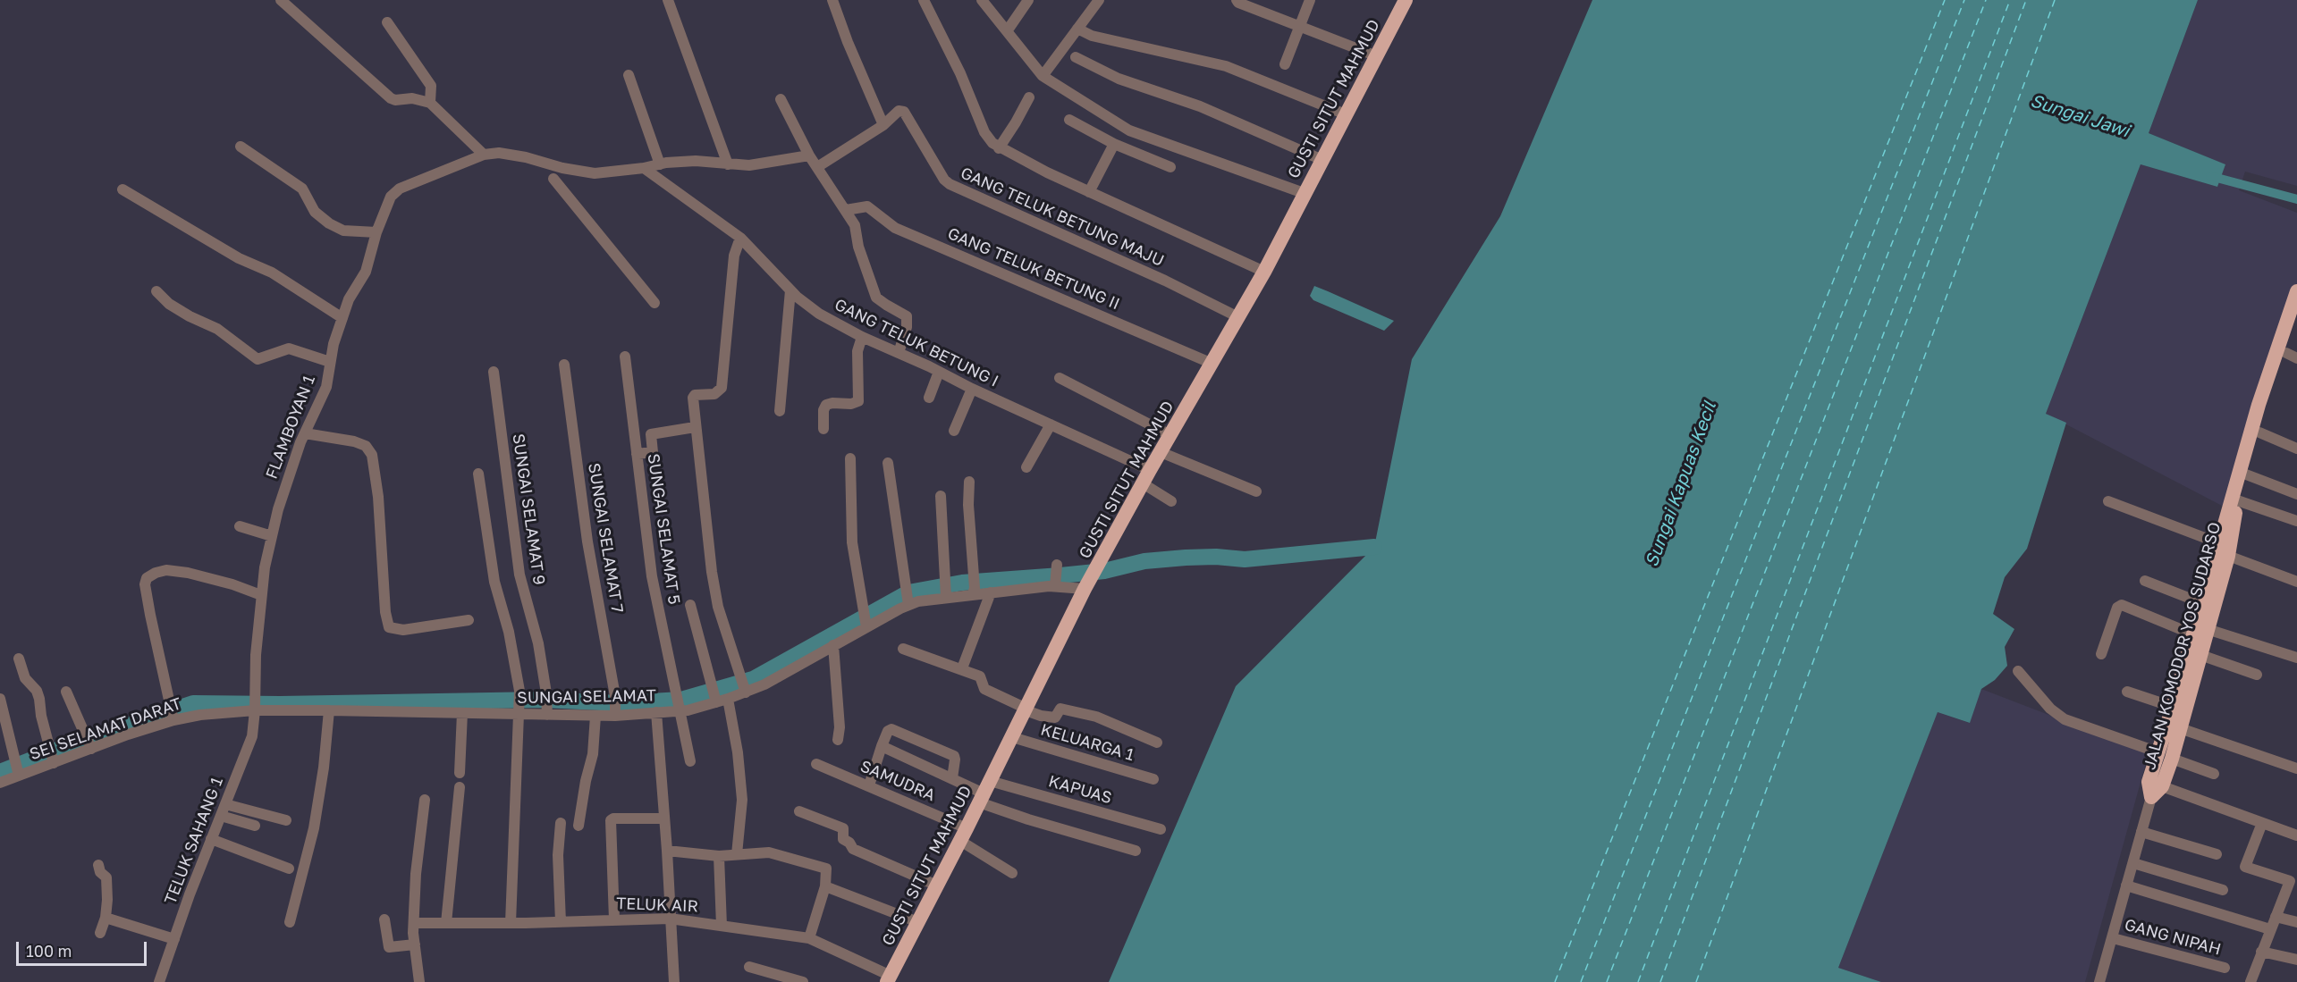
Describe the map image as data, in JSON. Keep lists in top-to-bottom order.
{
  "streets": {
    "highway": ["GUSTI SITUT MAHMUD", "JALAN KOMODOR YOS SUDARSO"],
    "street": [
      "GANG TELUK BETUNG MAJU",
      "GANG TELUK BETUNG II",
      "GANG TELUK BETUNG I",
      "FLAMBOYAN 1",
      "SUNGAI SELAMAT 9",
      "SUNGAI SELAMAT 5",
      "SUNGAI SELAMAT 7",
      "SUNGAI SELAMAT",
      "SEI SELAMAT DARAT",
      "KELUARGA 1",
      "SAMUDRA",
      "KAPUAS",
      "TELUK SAHANG 1",
      "TELUK AIR",
      "GANG NIPAH"
    ]
  },
  "crossings": [
    ["GUSTI SITUT MAHMUD", "GANG TELUK BETUNG MAJU"],
    ["GUSTI SITUT MAHMUD", "GANG TELUK BETUNG II"],
    ["GUSTI SITUT MAHMUD", "GANG TELUK BETUNG I"],
    ["GUSTI SITUT MAHMUD", "SUNGAI SELAMAT"],
    ["GUSTI SITUT MAHMUD", "KELUARGA 1"],
    ["GUSTI SITUT MAHMUD", "SAMUDRA"],
    ["GUSTI SITUT MAHMUD", "KAPUAS"],
    ["GUSTI SITUT MAHMUD", "TELUK AIR"],
    ["FLAMBOYAN 1", "SUNGAI SELAMAT"],
    ["FLAMBOYAN 1", "SEI SELAMAT DARAT"],
    ["FLAMBOYAN 1", "TELUK SAHANG 1"],
    ["SUNGAI SELAMAT 9", "SUNGAI SELAMAT"],
    ["SUNGAI SELAMAT 5", "SUNGAI SELAMAT"],
    ["SUNGAI SELAMAT 7", "SUNGAI SELAMAT"],
    ["JALAN KOMODOR YOS SUDARSO", "GANG NIPAH"],
    ["SUNGAI SELAMAT", "SEI SELAMAT DARAT"],
    ["SUNGAI SELAMAT", "TELUK SAHANG 1"],
    ["SEI SELAMAT DARAT", "TELUK SAHANG 1"]
  ],
  "water": ["Sungai Jawi", "Sungai Kapuas Kecil"],
  "scale_bar": "100 m"
}
